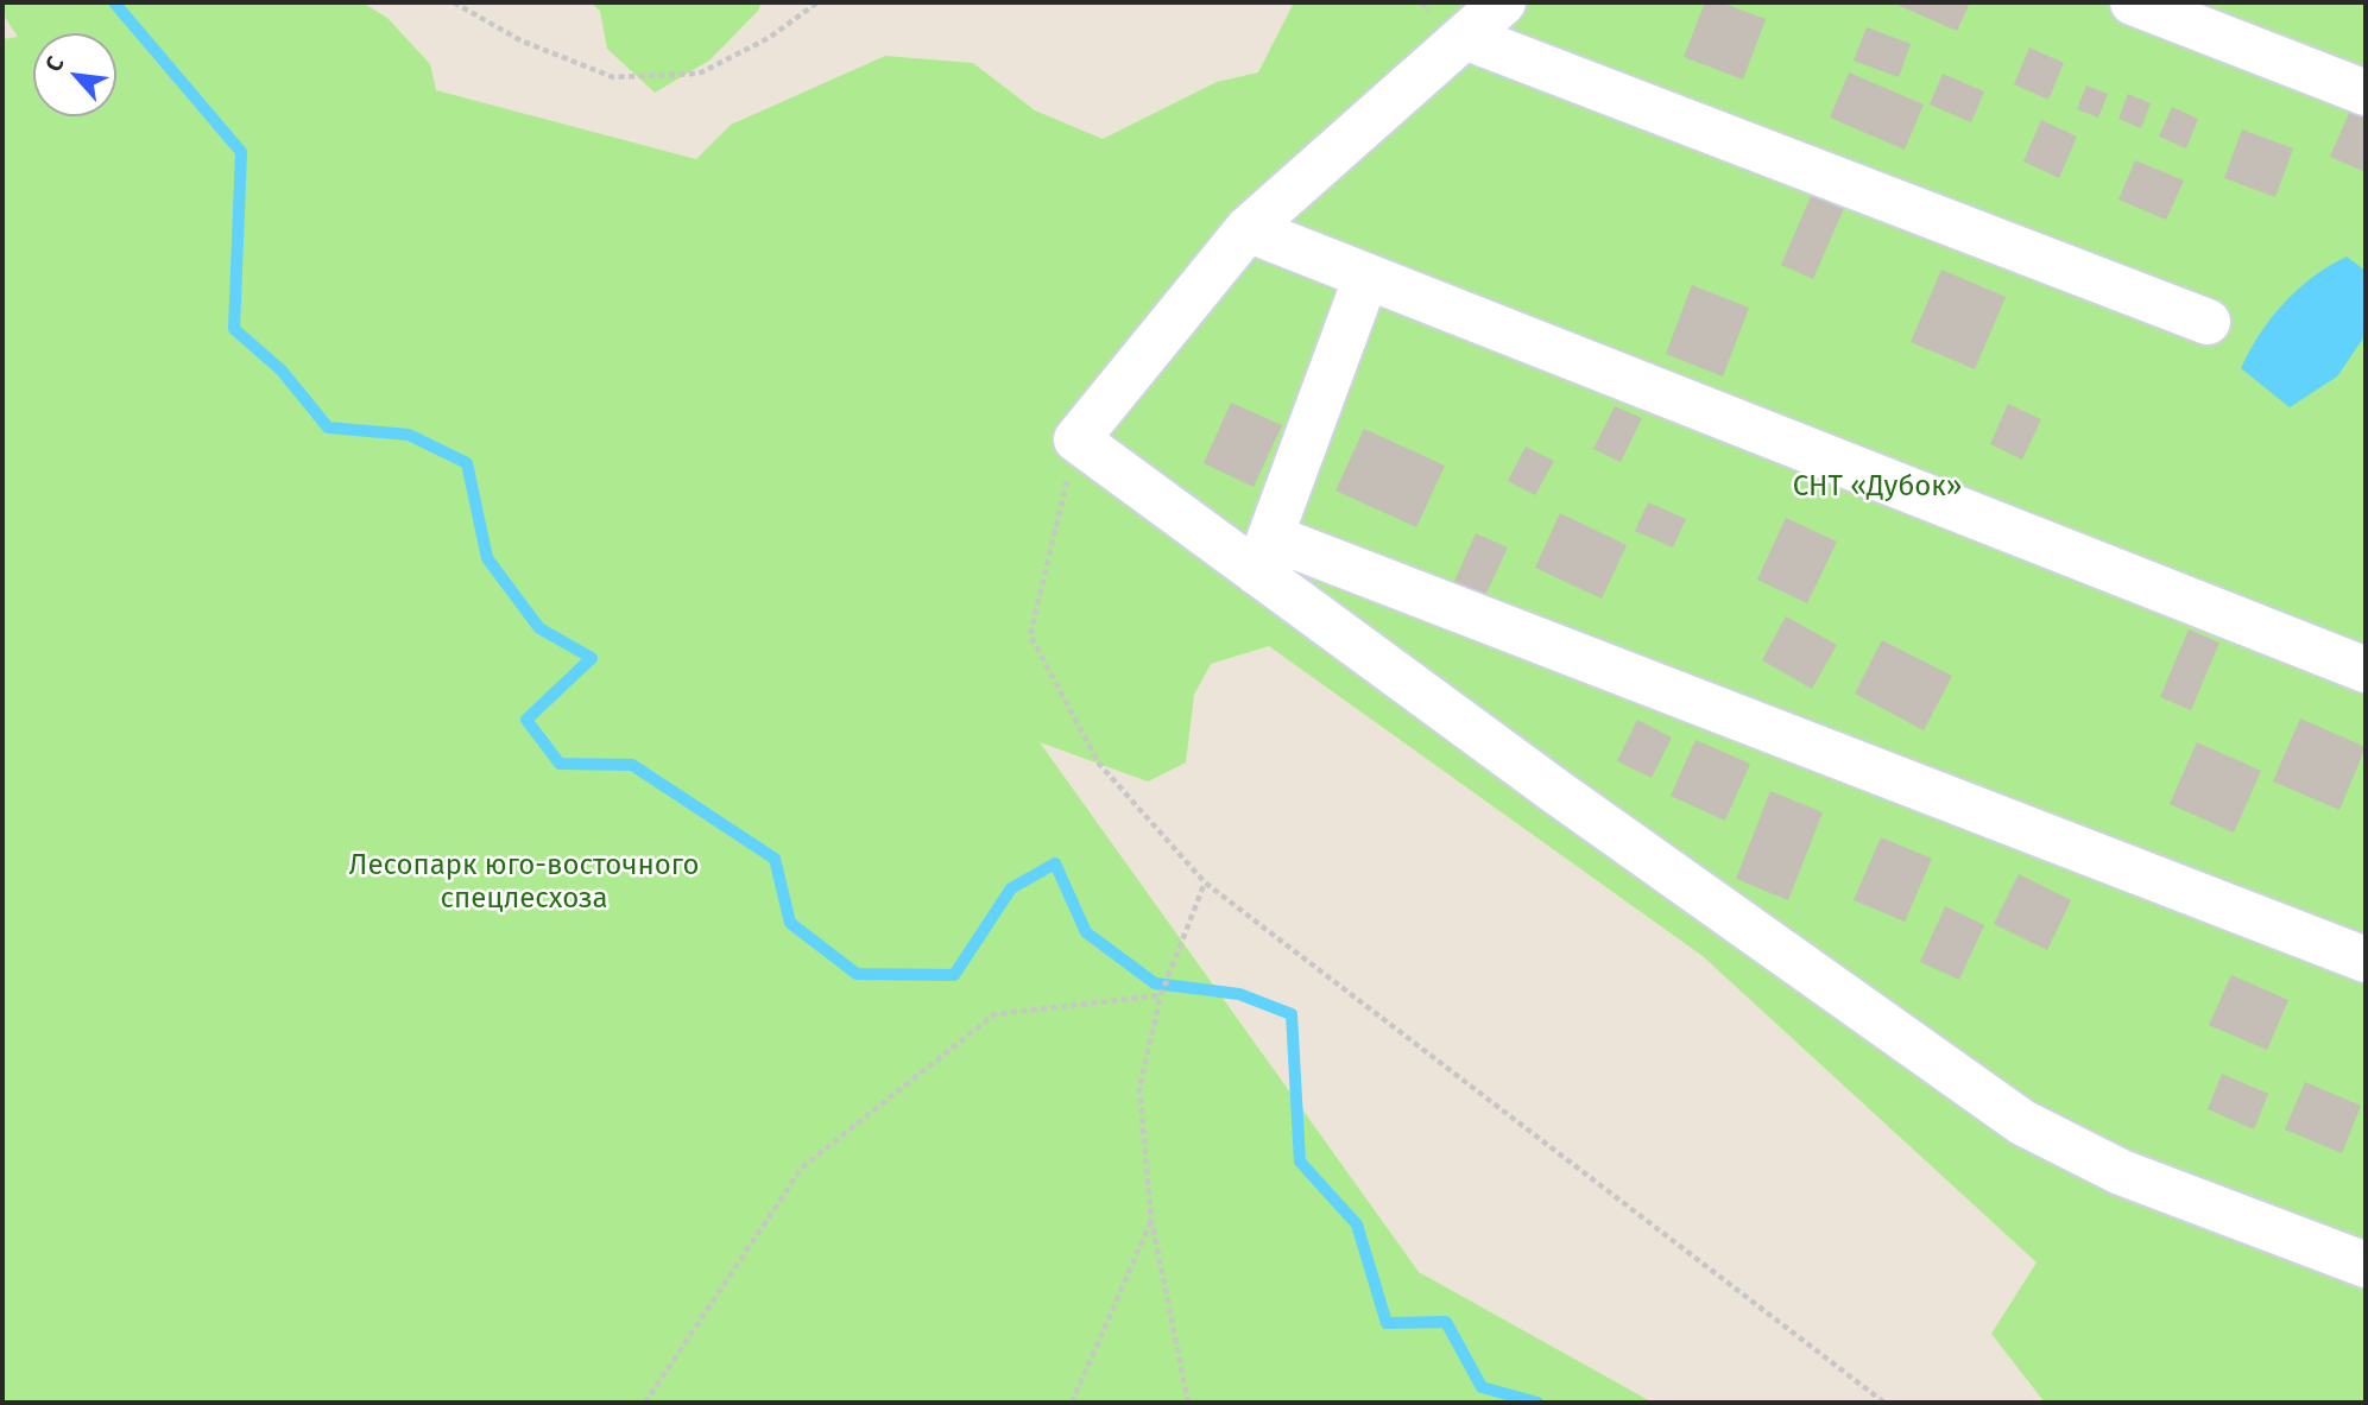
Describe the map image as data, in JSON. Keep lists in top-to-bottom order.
{
  "parks": ["СНТ «Дубок»", "Лесопарк юго-восточного спецлесхоза"],
  "north": "top left"
}
